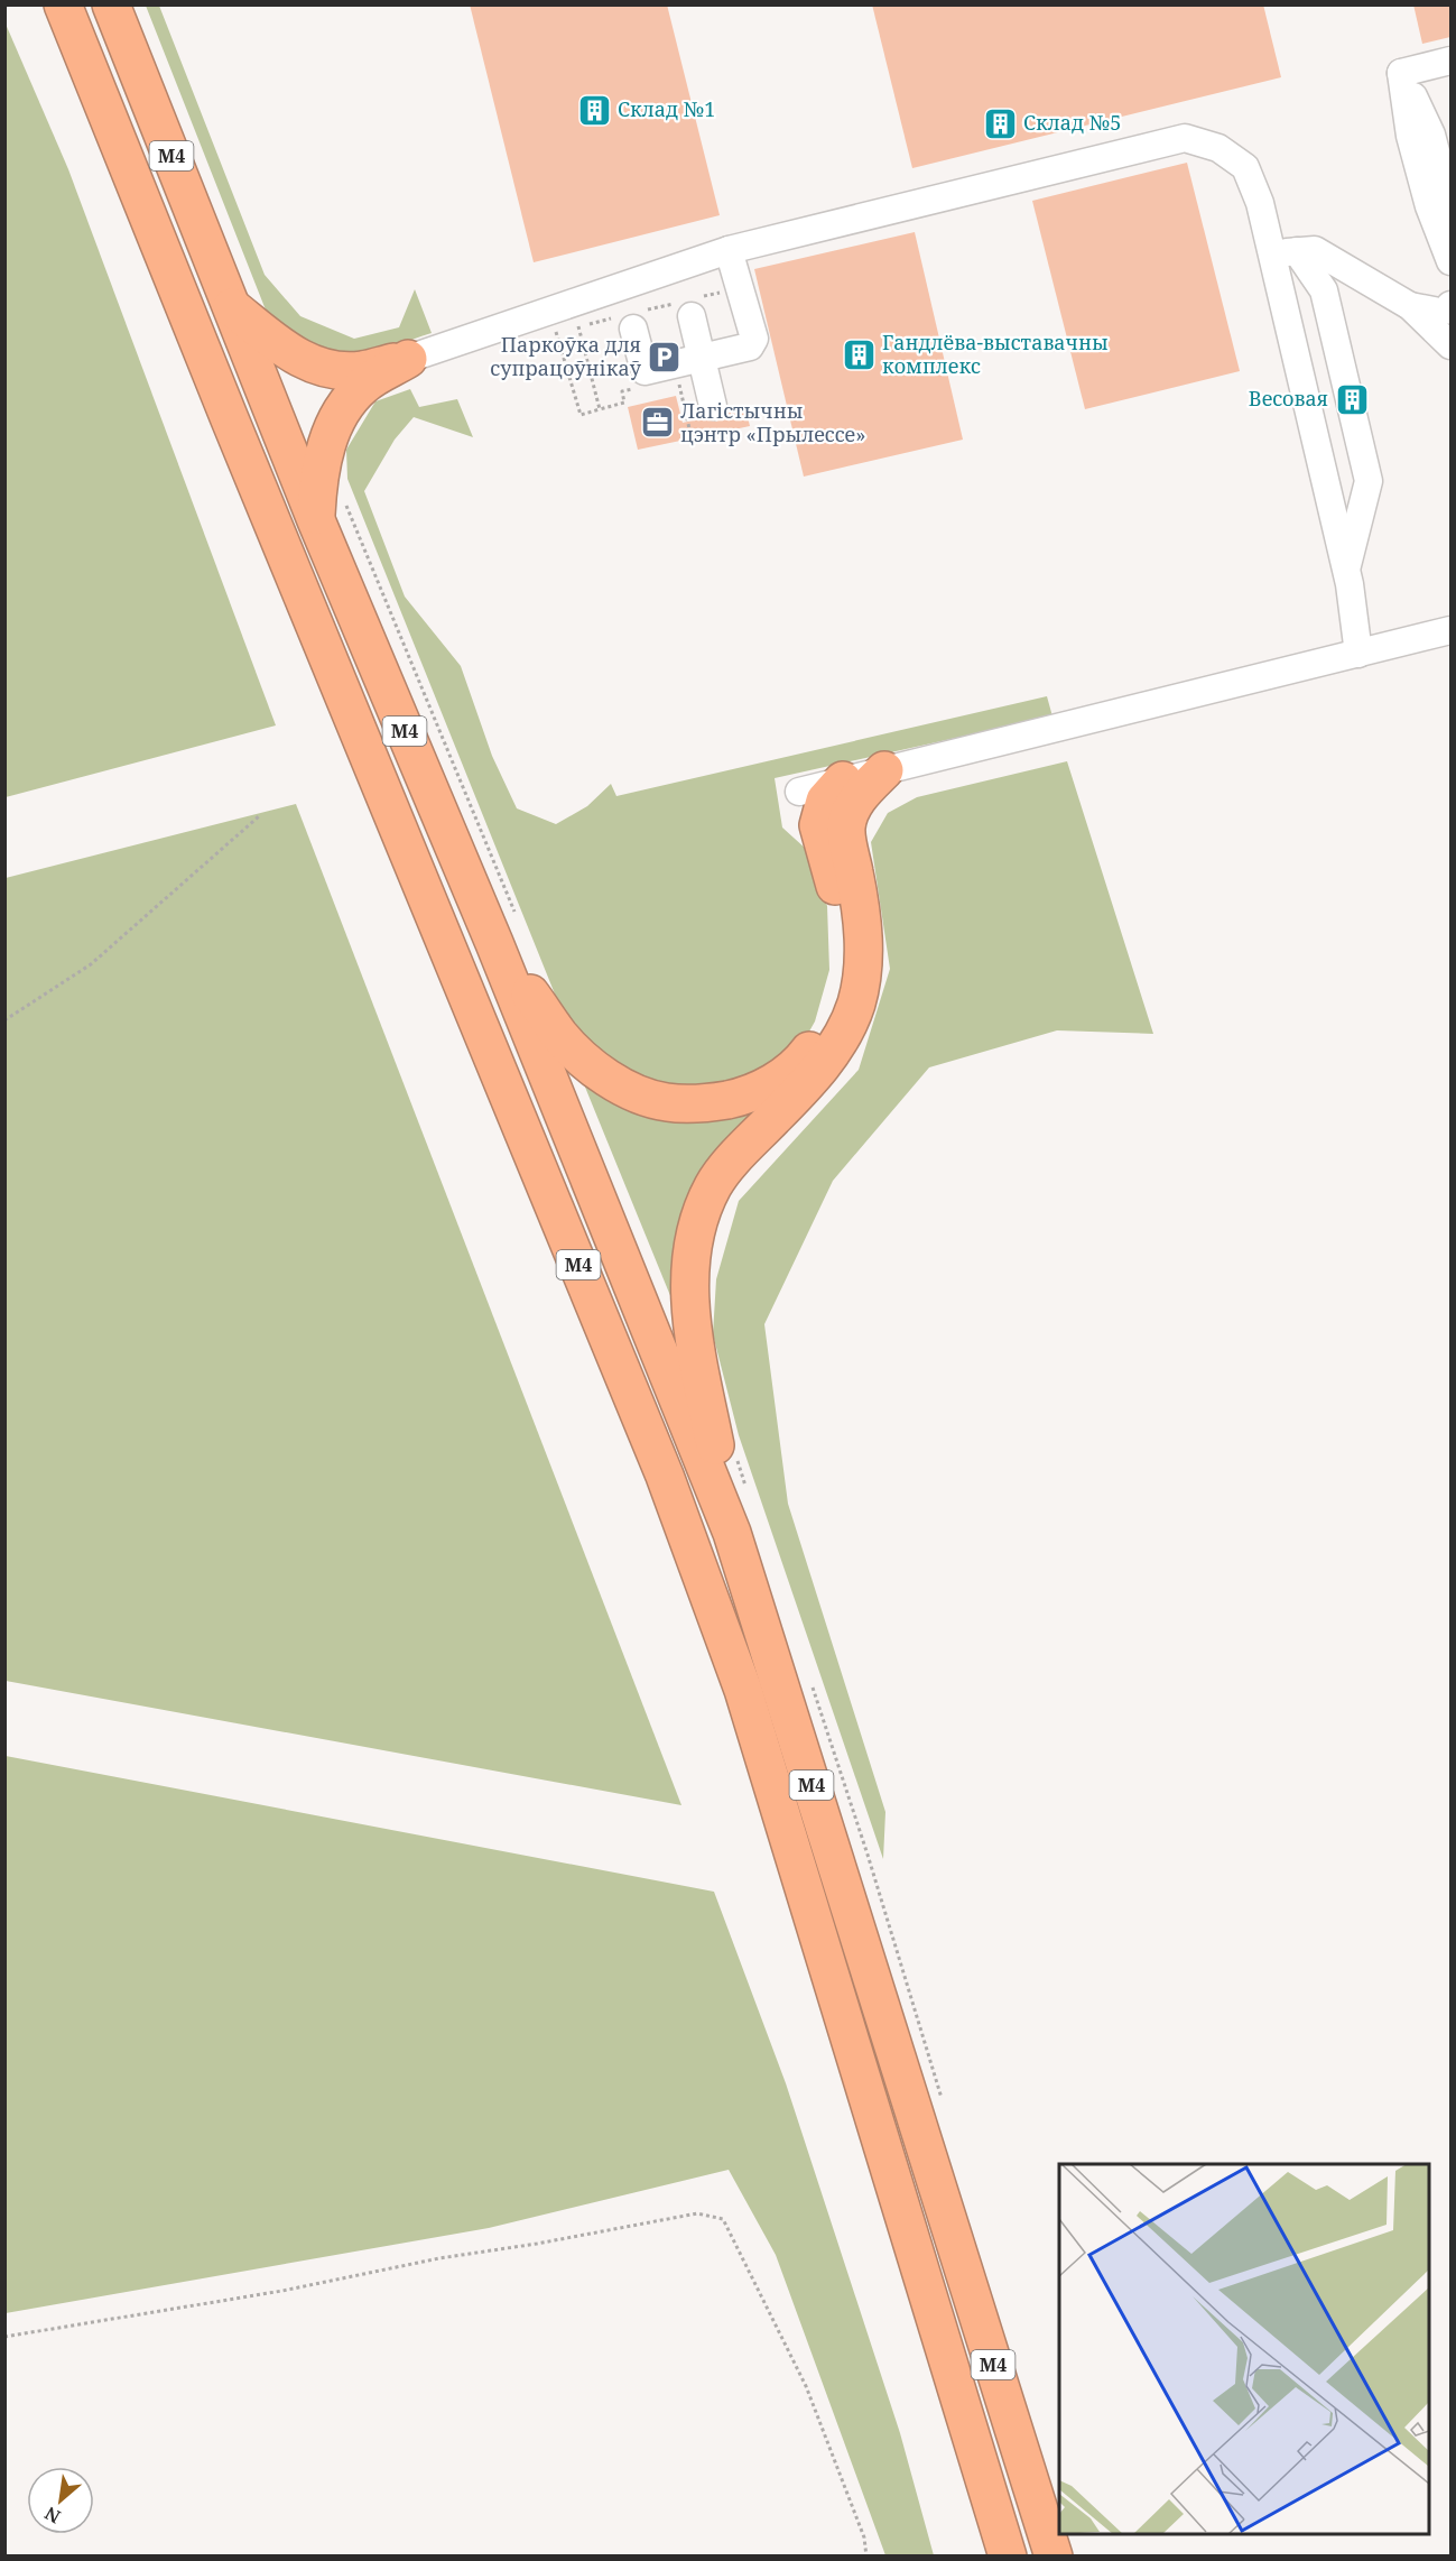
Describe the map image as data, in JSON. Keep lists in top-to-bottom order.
{
  "streets": {
    "highway": ["М4"]
  },
  "places": {
    "building": [
      "Склад №1",
      "Склад №5",
      "Гандлёва-выставачны комплекс",
      "Весовая"
    ],
    "parking": ["Паркоўка для супрацоўнікаў"],
    "office": ["Лагістычны цэнтр «Прылессе»"]
  },
  "north": "bottom left"
}
